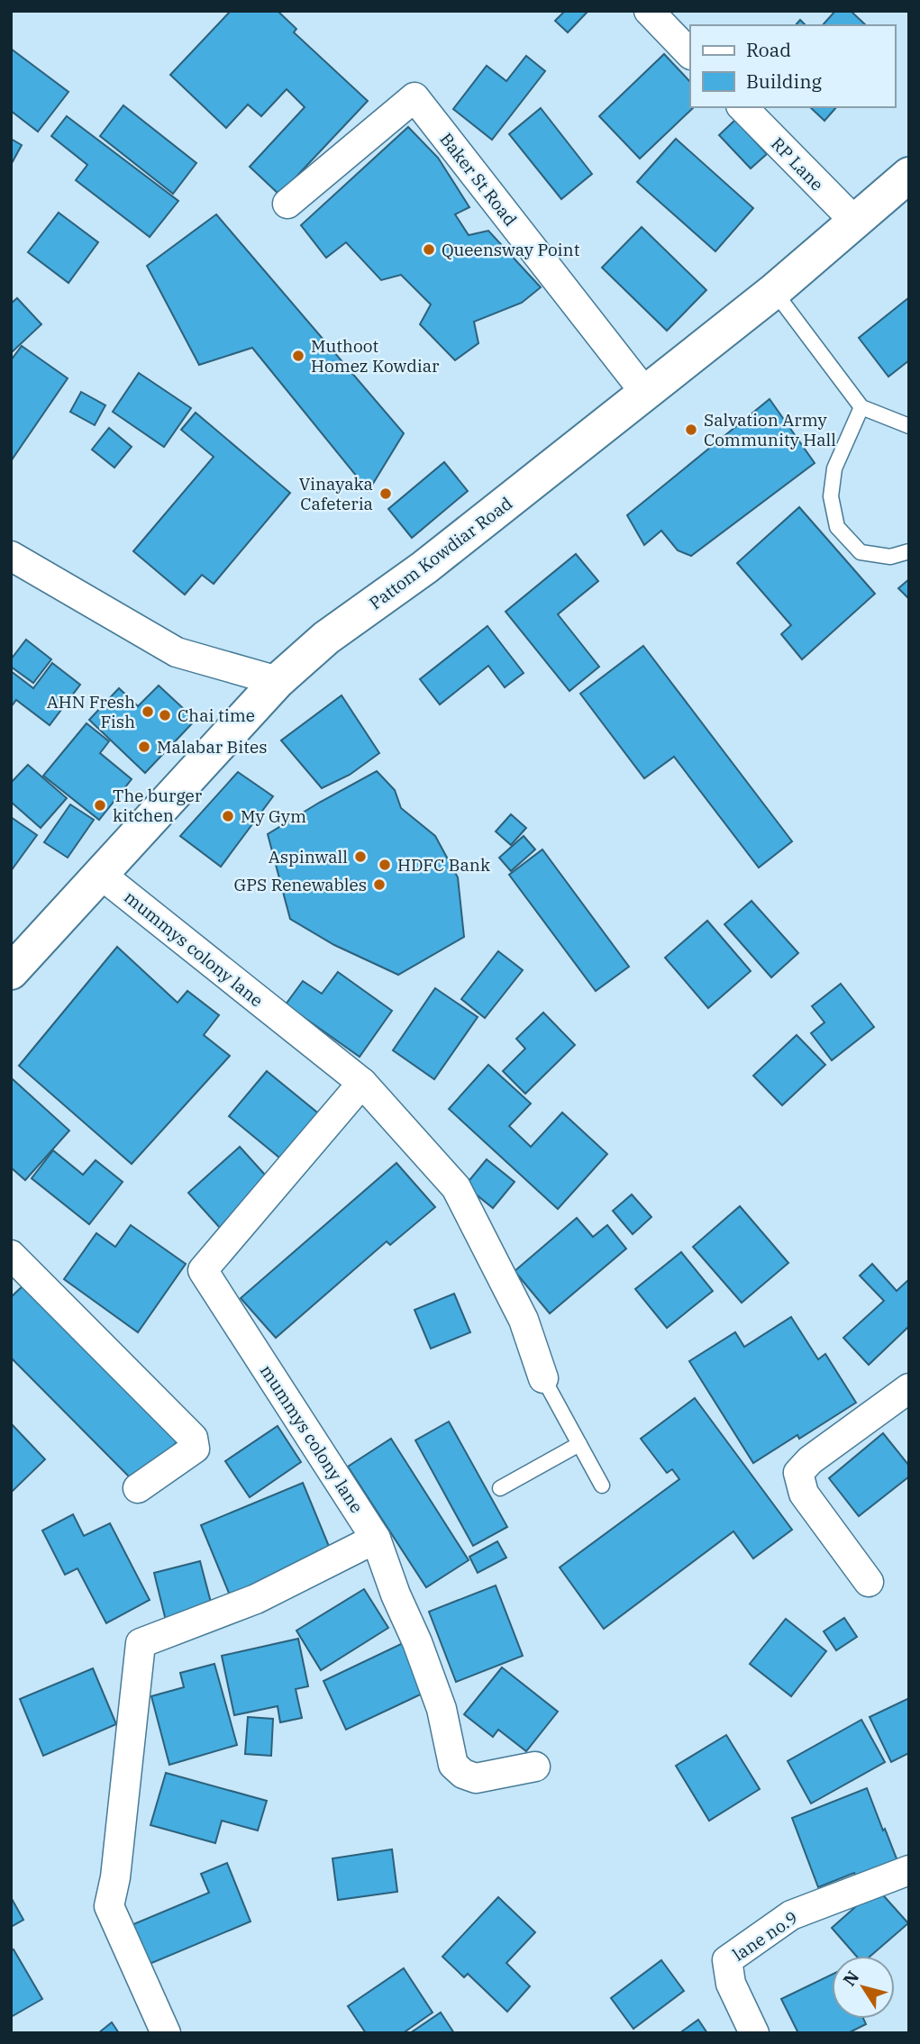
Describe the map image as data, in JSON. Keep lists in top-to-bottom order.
{
  "streets": {
    "main road": ["Pattom Kowdiar Road"],
    "street": [
      "RP Lane",
      "Baker St Road",
      "mummys colony lane",
      "lane no.9"
    ]
  },
  "crossings": [
    ["RP Lane", "Pattom Kowdiar Road"],
    ["Baker St Road", "Pattom Kowdiar Road"],
    ["Pattom Kowdiar Road", "mummys colony lane"]
  ],
  "places": [
    "Queensway Point",
    "Muthoot Homez Kowdiar",
    "Salvation Army Community Hall",
    "Vinayaka Cafeteria",
    "AHN Fresh Fish",
    "Chai time",
    "Malabar Bites",
    "The burger kitchen",
    "My Gym",
    "Aspinwall",
    "HDFC Bank",
    "GPS Renewables"
  ],
  "legend": ["Road", "Building"],
  "north": "top left"
}
